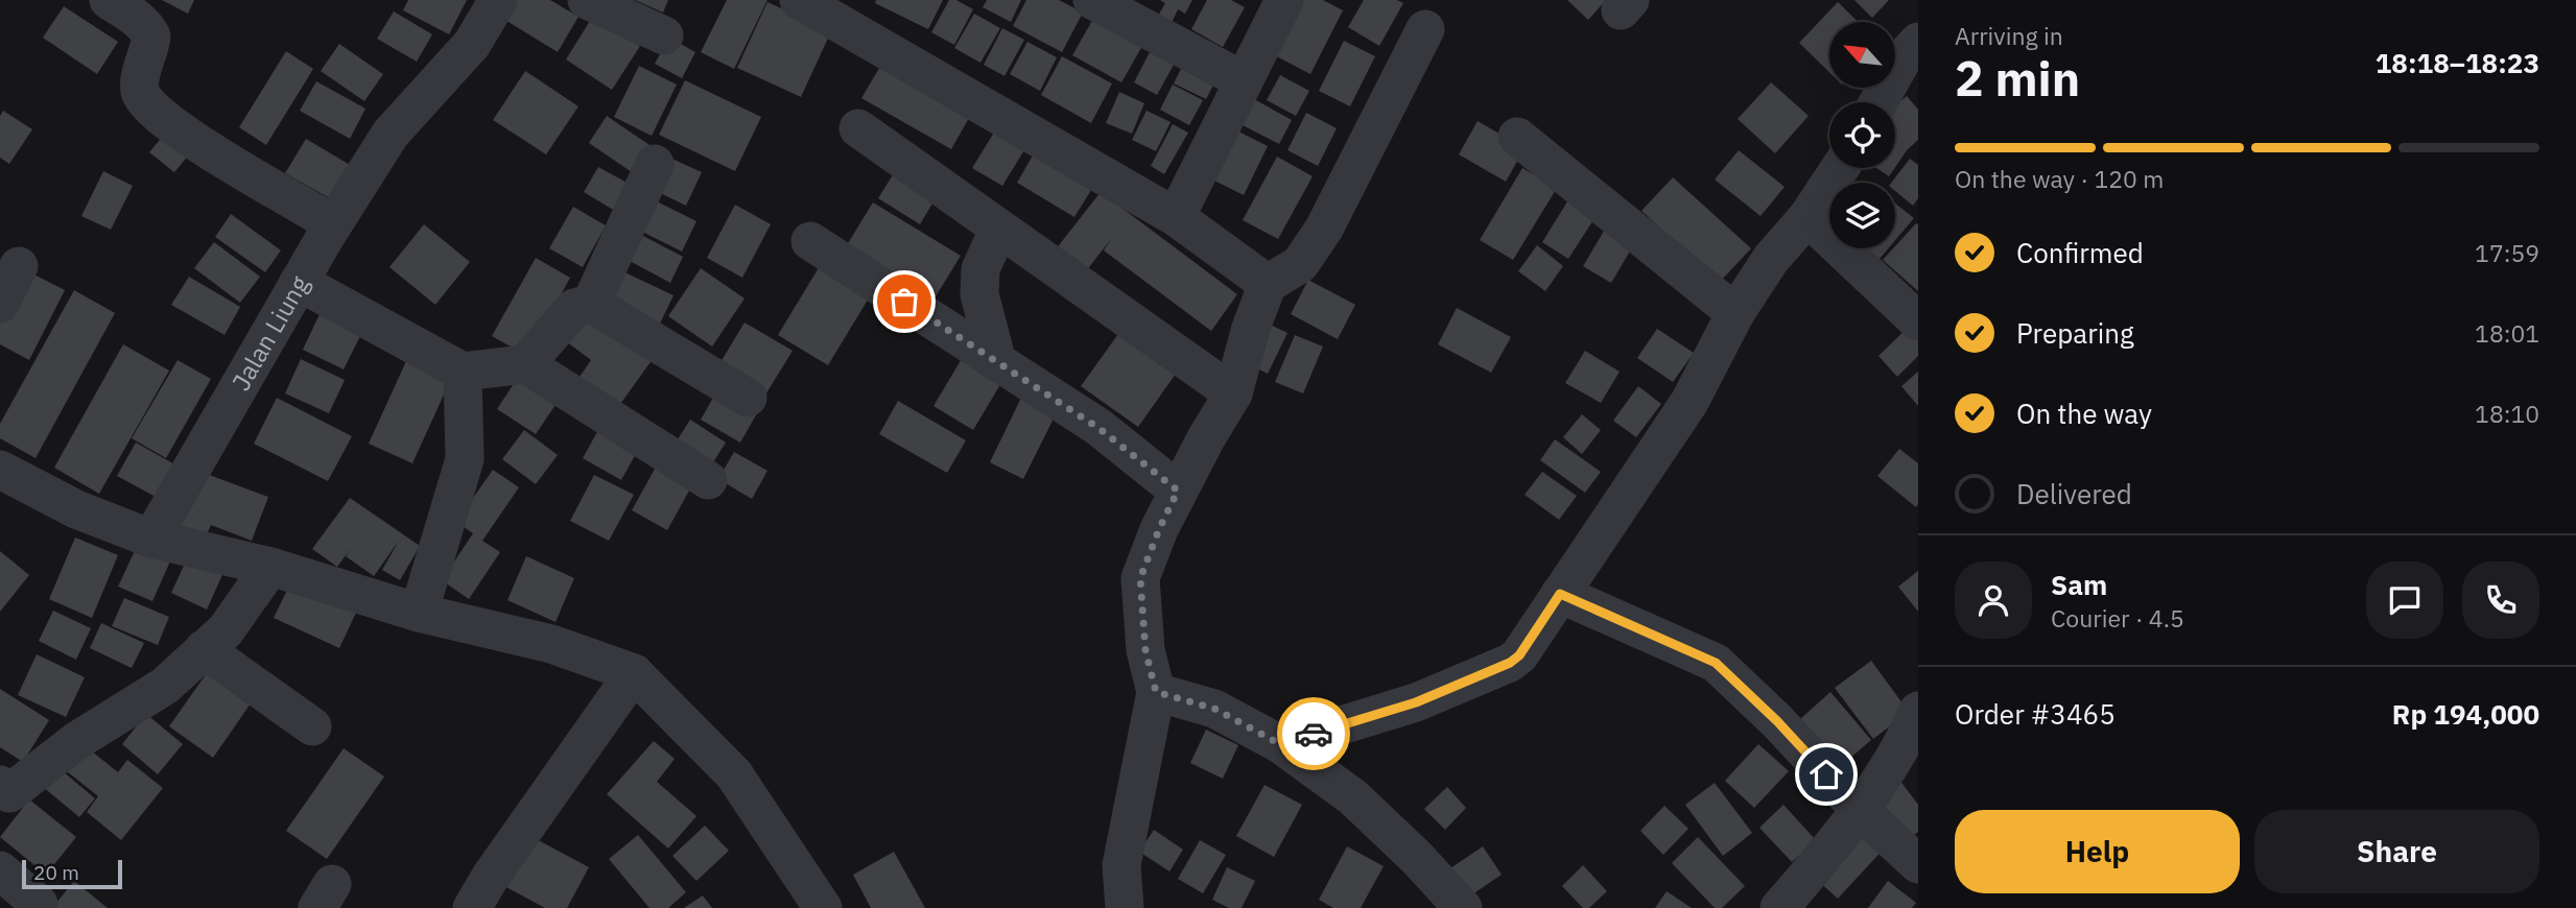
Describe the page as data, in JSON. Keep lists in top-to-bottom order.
{
  "streets": {
    "street": ["Jalan Liung"]
  },
  "scale_bar": "20 m",
  "north": "top left",
  "page": {
    "heading": ["2 min", "Arriving in", "18:18–18:23"],
    "panel": [
      "Sam",
      "Courier · 4.5",
      "Order #3465",
      "Rp 194,000"
    ],
    "bar": "On the way · 120 m",
    "list": [
      ["Confirmed", "17:59"],
      ["Preparing", "18:01"],
      ["On the way", "18:10"],
      "Delivered"
    ],
    "buttons": ["Help", "Share"],
    "scale": "20 m"
  }
}
